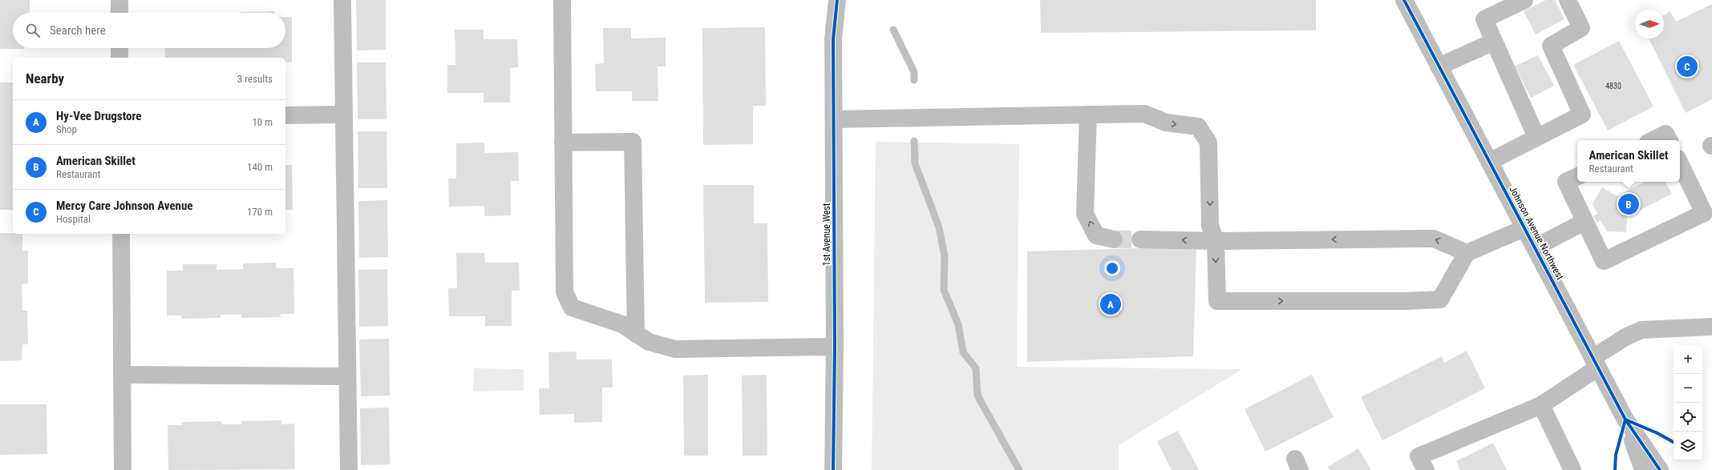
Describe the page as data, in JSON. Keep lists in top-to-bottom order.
{
  "streets": {
    "street": ["Johnson Avenue Northwest", "1st Avenue West"]
  },
  "house_numbers": ["4830"],
  "north": "right",
  "page": {
    "search": "Search here",
    "pins": ["C", "B", "A"],
    "heading": ["Nearby", "3 results"],
    "list": [
      {
        "mark": "A",
        "name": "Hy-Vee Drugstore",
        "note": "Shop",
        "value": "10 m"
      },
      {
        "mark": "B",
        "name": "American Skillet",
        "note": "Restaurant",
        "value": "140 m"
      },
      {
        "mark": "C",
        "name": "Mercy Care Johnson Avenue",
        "note": "Hospital",
        "value": "170 m"
      }
    ],
    "popup": ["American Skillet", "Restaurant"],
    "map_buttons": ["+", "−"]
  }
}
